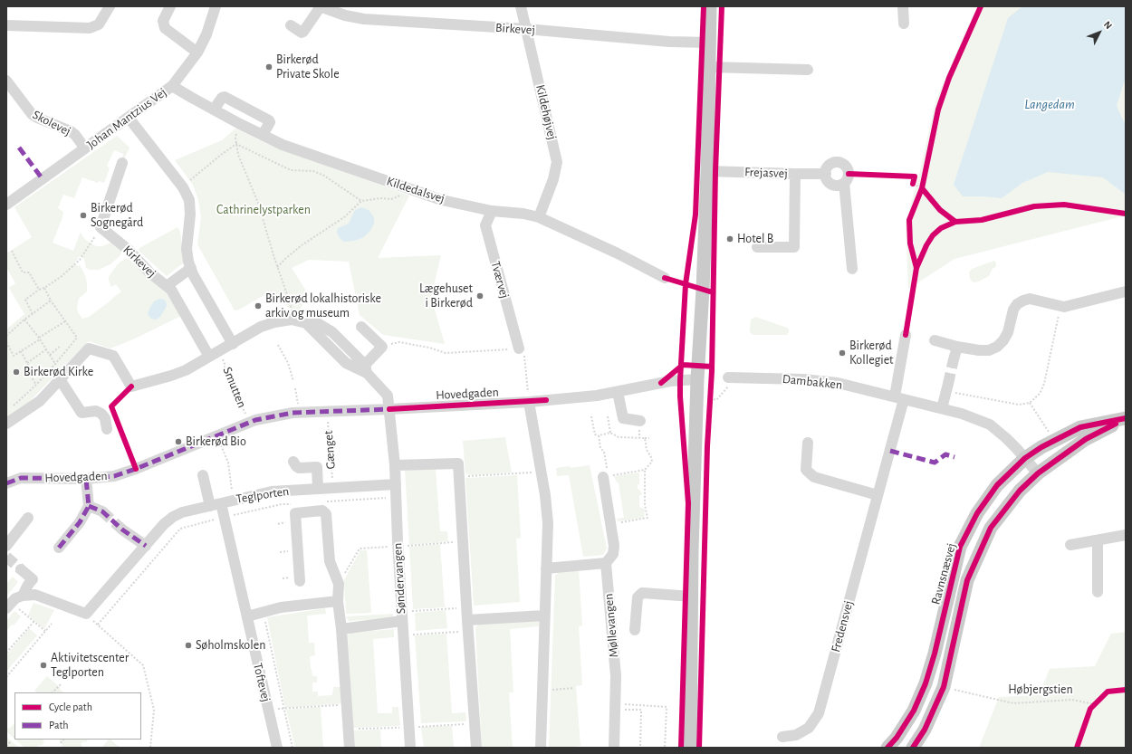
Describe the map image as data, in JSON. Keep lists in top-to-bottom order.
{
  "streets": {
    "main road": ["Ravnsnæsvej"],
    "street": [
      "Birkevej",
      "Kildehøjvej",
      "Johan Mantzius Vej",
      "Skolevej",
      "Frejasvej",
      "Kildedalsvej",
      "Kirkevej",
      "Tværvej",
      "Dambakken",
      "Hovedgaden",
      "Teglporten",
      "Søndervangen",
      "Møllevangen",
      "Fredensvej",
      "Toftevej"
    ],
    "path": ["Smutten", "Gænget", "Høbjergstien"]
  },
  "crossings": [
    ["Birkevej", "Kildehøjvej"],
    ["Kildehøjvej", "Kildedalsvej"],
    ["Johan Mantzius Vej", "Skolevej"],
    ["Johan Mantzius Vej", "Kildedalsvej"],
    ["Kildedalsvej", "Tværvej"],
    ["Kirkevej", "Smutten"],
    ["Dambakken", "Ravnsnæsvej"],
    ["Dambakken", "Fredensvej"],
    ["Smutten", "Hovedgaden"],
    ["Hovedgaden", "Gænget"],
    ["Hovedgaden", "Søndervangen"],
    ["Gænget", "Teglporten"],
    ["Teglporten", "Søndervangen"],
    ["Teglporten", "Toftevej"],
    ["Ravnsnæsvej", "Høbjergstien"]
  ],
  "water": ["Langedam"],
  "parks": ["Cathrinelystparken"],
  "places": [
    "Birkerød Private Skole",
    "Birkerød Sognegård",
    "Hotel B",
    "Lægehuset i Birkerød",
    "Birkerød lokalhistoriske arkiv og museum",
    "Birkerød Kollegiet",
    "Birkerød Kirke",
    "Birkerød Bio",
    "Søholmskolen",
    "Aktivitetscenter Teglporten"
  ],
  "legend": ["Cycle path", "Path"],
  "north": "top right"
}
